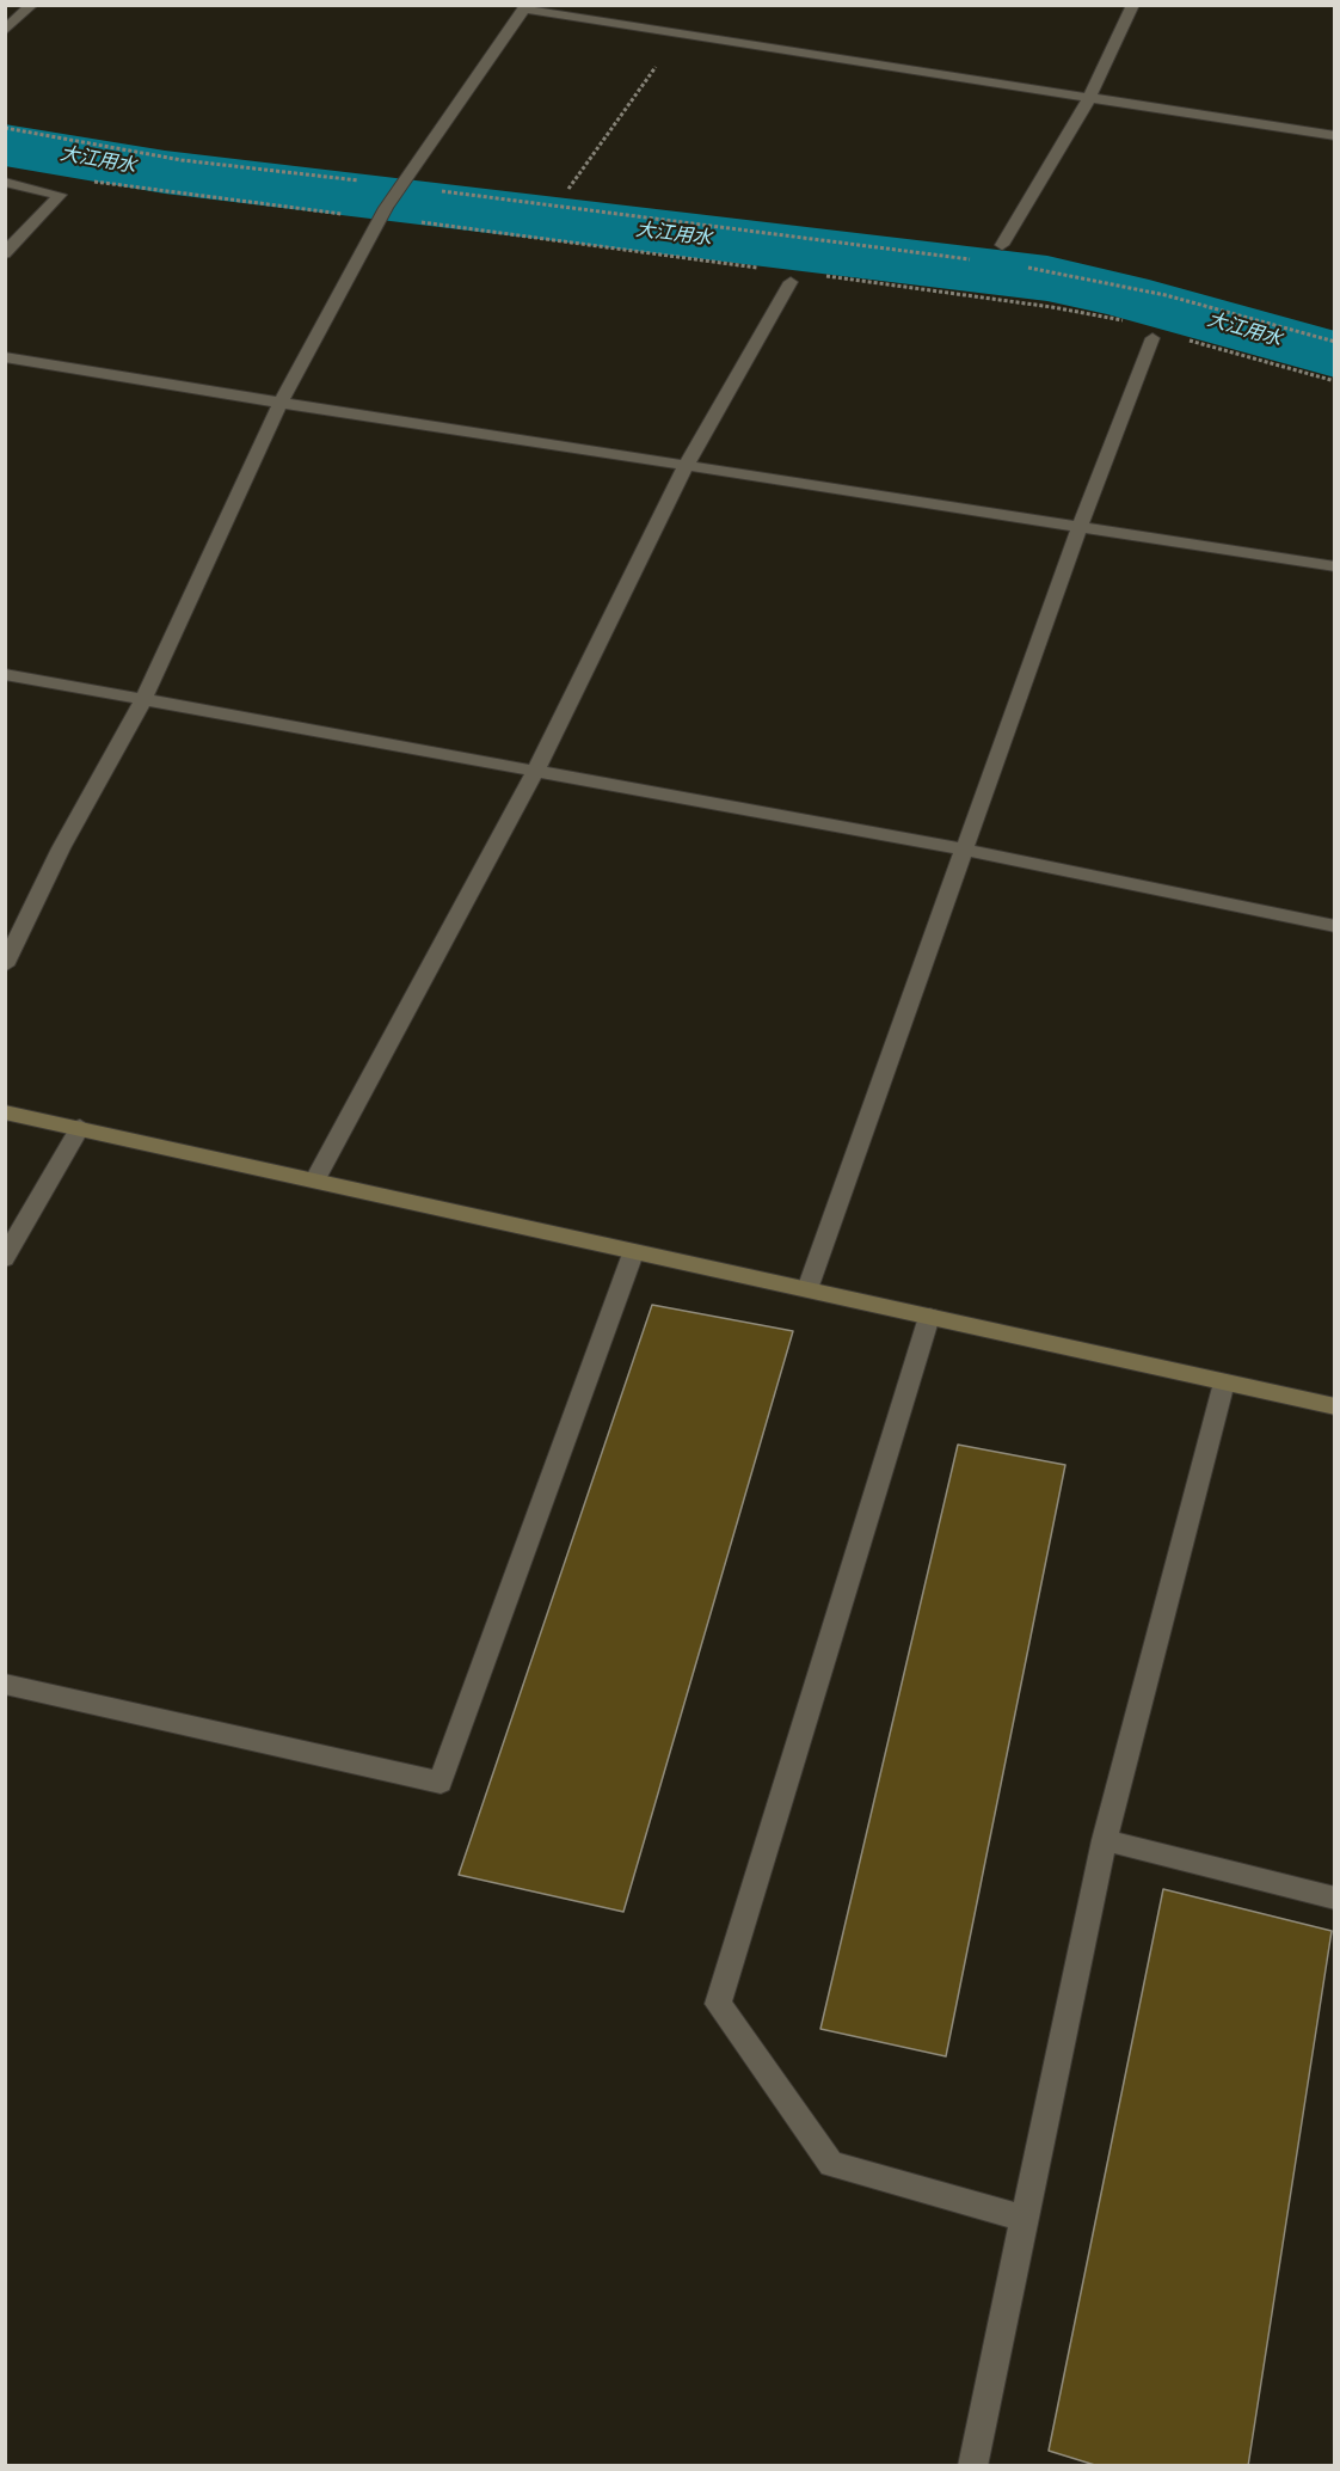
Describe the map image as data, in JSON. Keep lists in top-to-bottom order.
{
  "water": ["大江用水"]
}
